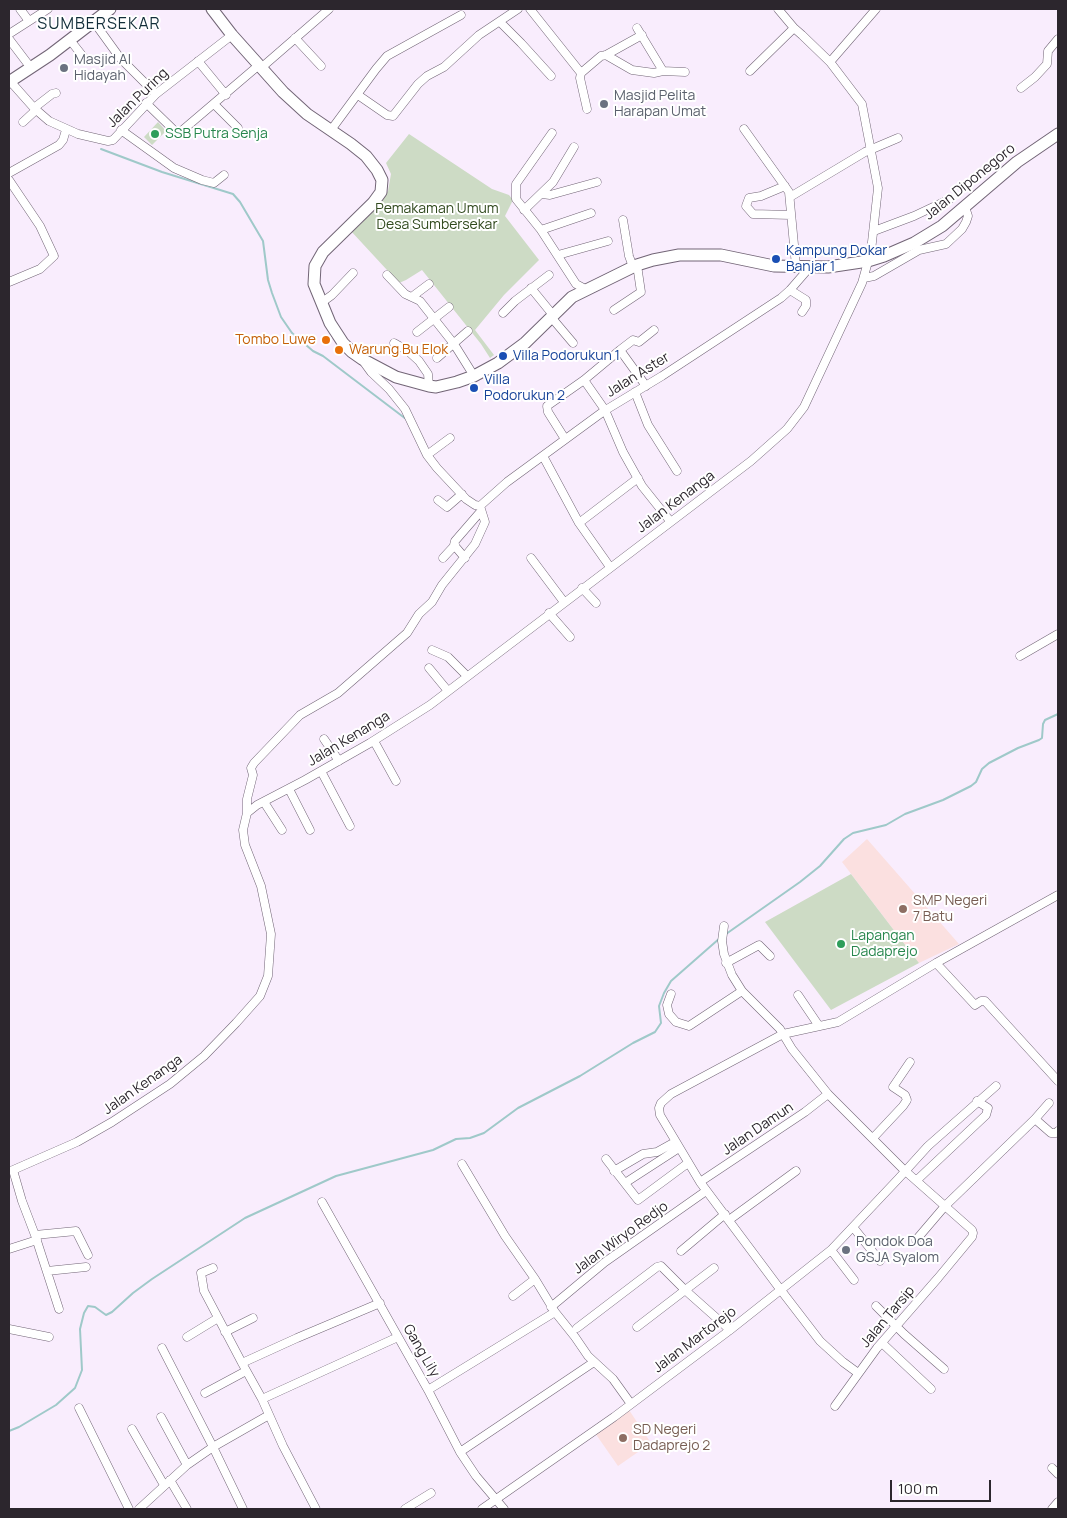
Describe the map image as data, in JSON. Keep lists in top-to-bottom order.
{
  "streets": {
    "main road": ["Jalan Diponegoro"],
    "street": [
      "Jalan Puring",
      "Jalan Aster",
      "Jalan Kenanga",
      "Jalan Damun",
      "Jalan Wiryo Redjo",
      "Jalan Tarsip",
      "Jalan Martorejo",
      "Gang Lily"
    ]
  },
  "crossings": [
    ["Jalan Puring", "Jalan Diponegoro"],
    ["Jalan Diponegoro", "Jalan Aster"],
    ["Jalan Diponegoro", "Jalan Kenanga"],
    ["Jalan Damun", "Jalan Tarsip"],
    ["Jalan Wiryo Redjo", "Gang Lily"],
    ["Jalan Tarsip", "Jalan Martorejo"],
    ["Jalan Martorejo", "Gang Lily"]
  ],
  "districts": ["SUMBERSEKAR"],
  "parks": ["Pemakaman Umum Desa Sumbersekar"],
  "places": [
    "Masjid Al Hidayah",
    "Masjid Pelita Harapan Umat",
    "SSB Putra Senja",
    "Kampung Dokar Banjar 1",
    "Tombo Luwe",
    "Warung Bu Elok",
    "Villa Podorukun 1",
    "Villa Podorukun 2",
    "SMP Negeri 7 Batu",
    "Lapangan Dadaprejo",
    "Pondok Doa GSJA Syalom",
    "SD Negeri Dadaprejo 2"
  ],
  "scale_bar": "100 m"
}
